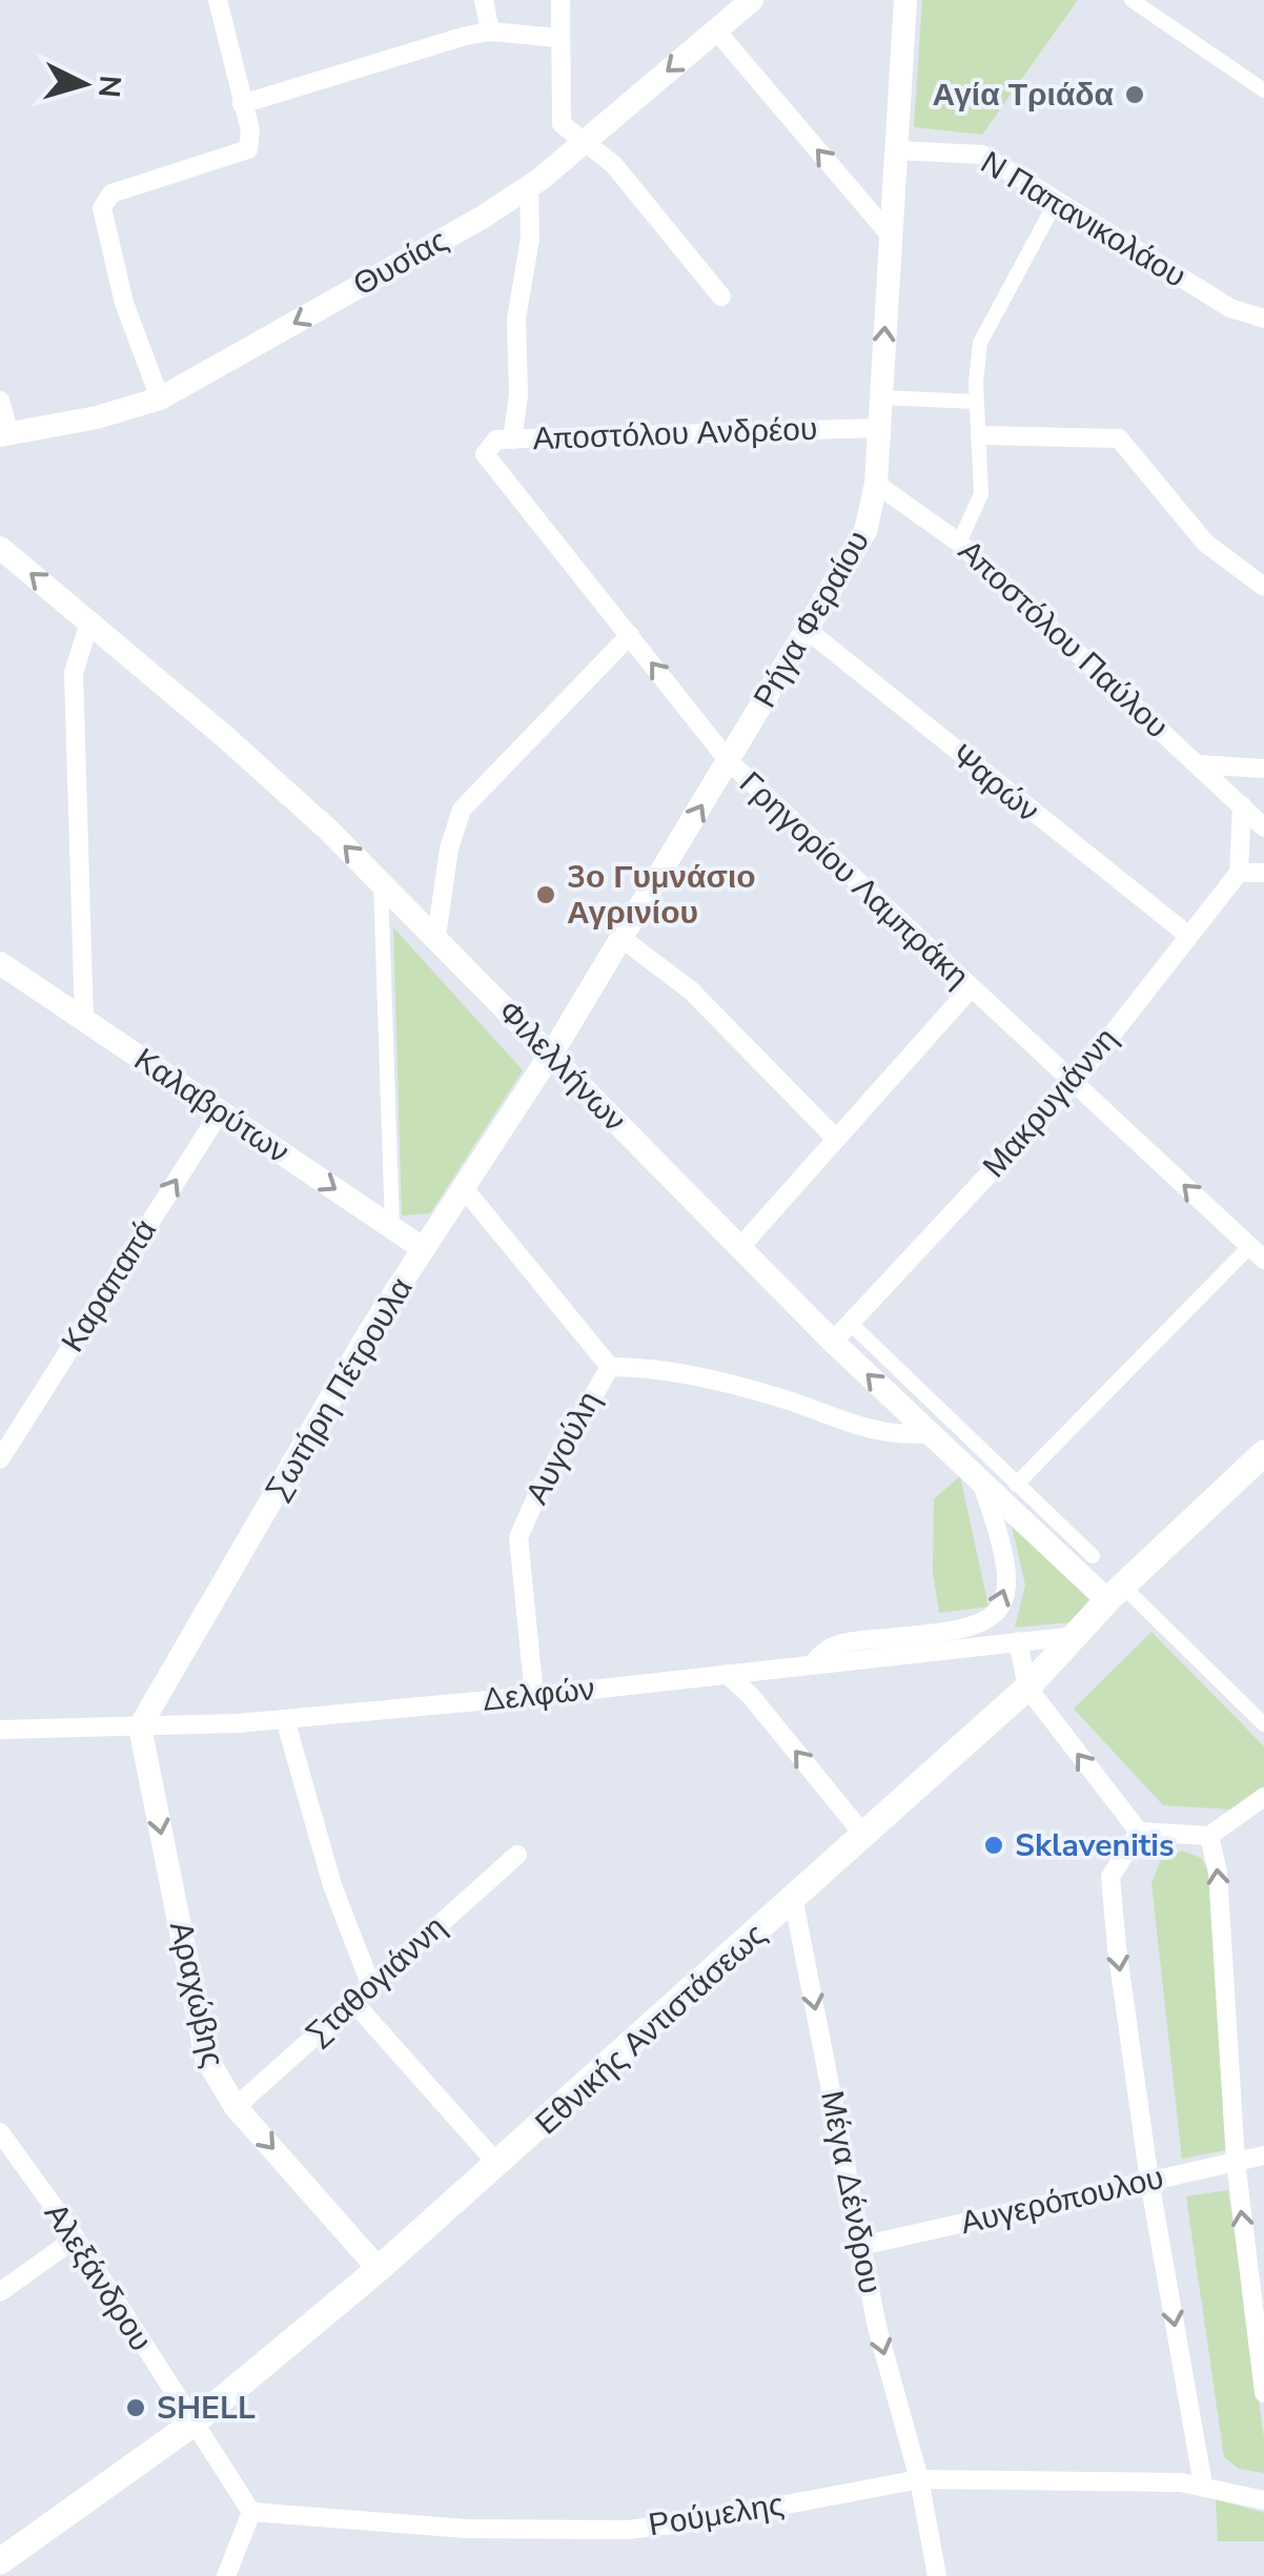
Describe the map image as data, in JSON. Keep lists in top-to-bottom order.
{
  "streets": {
    "main road": ["Εθνικής Αντιστάσεως"],
    "street": [
      "Ν Παπανικολάου",
      "Θυσίας",
      "Αποστόλου Ανδρέου",
      "Ρήγα Φεραίου",
      "Αποστόλου Παύλου",
      "Ψαρών",
      "Γρηγορίου Λαμπράκη",
      "Φιλελλήνων",
      "Μακρυγιάννη",
      "Καλαβρύτων",
      "Καραπαπά",
      "Σωτήρη Πέτρουλα",
      "Αυγούλη",
      "Δελφών",
      "Σταθογιάννη",
      "Αραχώβης",
      "Μέγα Δένδρου",
      "Αυγερόπουλου",
      "Αλεξάνδρου",
      "Ρούμελης"
    ]
  },
  "crossings": [
    ["Ν Παπανικολάου", "Ρήγα Φεραίου"],
    ["Αποστόλου Ανδρέου", "Ρήγα Φεραίου"],
    ["Αποστόλου Ανδρέου", "Γρηγορίου Λαμπράκη"],
    ["Ρήγα Φεραίου", "Αποστόλου Παύλου"],
    ["Ρήγα Φεραίου", "Ψαρών"],
    ["Ρήγα Φεραίου", "Γρηγορίου Λαμπράκη"],
    ["Ρήγα Φεραίου", "Φιλελλήνων"],
    ["Ρήγα Φεραίου", "Σωτήρη Πέτρουλα"],
    ["Ψαρών", "Μακρυγιάννη"],
    ["Γρηγορίου Λαμπράκη", "Μακρυγιάννη"],
    ["Φιλελλήνων", "Μακρυγιάννη"],
    ["Φιλελλήνων", "Σωτήρη Πέτρουλα"],
    ["Φιλελλήνων", "Εθνικής Αντιστάσεως"],
    ["Καλαβρύτων", "Καραπαπά"],
    ["Καλαβρύτων", "Σωτήρη Πέτρουλα"],
    ["Σωτήρη Πέτρουλα", "Αυγούλη"],
    ["Σωτήρη Πέτρουλα", "Δελφών"],
    ["Σωτήρη Πέτρουλα", "Αραχώβης"],
    ["Αυγούλη", "Δελφών"],
    ["Δελφών", "Αραχώβης"],
    ["Δελφών", "Εθνικής Αντιστάσεως"],
    ["Σταθογιάννη", "Αραχώβης"],
    ["Αραχώβης", "Εθνικής Αντιστάσεως"],
    ["Εθνικής Αντιστάσεως", "Μέγα Δένδρου"],
    ["Εθνικής Αντιστάσεως", "Αλεξάνδρου"],
    ["Μέγα Δένδρου", "Αυγερόπουλου"],
    ["Μέγα Δένδρου", "Ρούμελης"],
    ["Αλεξάνδρου", "Ρούμελης"]
  ],
  "one_way": [
    "Γρηγορίου Λαμπράκη",
    "Φιλελλήνων",
    "Καλαβρύτων",
    "Καραπαπά",
    "Μέγα Δένδρου"
  ],
  "places": [
    "Αγία Τριάδα",
    "3ο Γυμνάσιο Αγρινίου",
    "Sklavenitis",
    "SHELL"
  ],
  "north": "right"
}
